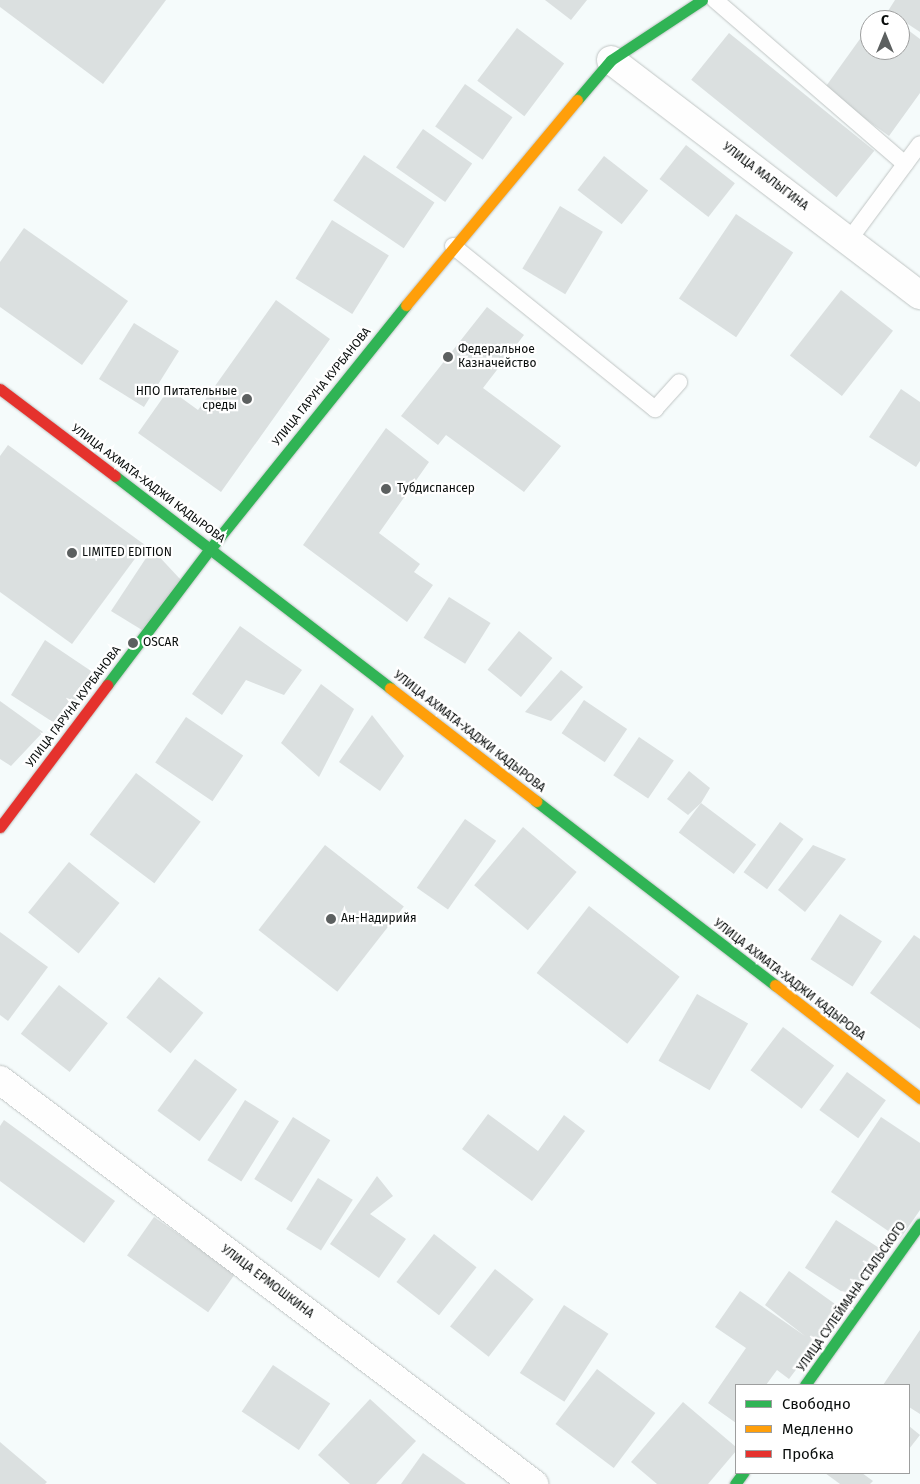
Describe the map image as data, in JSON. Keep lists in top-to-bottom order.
{
  "streets": {
    "main road": ["УЛИЦА ГАРУНА КУРБАНОВА", "УЛИЦА АХМАТА-ХАДЖИ КАДЫРОВА", "УЛИЦА СУЛЕЙМАНА СТАЛЬСКОГО"],
    "street": ["УЛИЦА МАЛЫГИНА", "УЛИЦА ЕРМОШКИНА"]
  },
  "crossings": [
    ["УЛИЦА МАЛЫГИНА", "УЛИЦА ГАРУНА КУРБАНОВА"],
    ["УЛИЦА ГАРУНА КУРБАНОВА", "УЛИЦА АХМАТА-ХАДЖИ КАДЫРОВА"]
  ],
  "places": [
    "Федеральное Казначейство",
    "НПО Питательные среды",
    "Тубдиспансер",
    "LIMITED EDITION",
    "OSCAR",
    "Ан-Надирийя"
  ],
  "legend": ["Свободно", "Медленно", "Пробка"],
  "north": "top"
}
